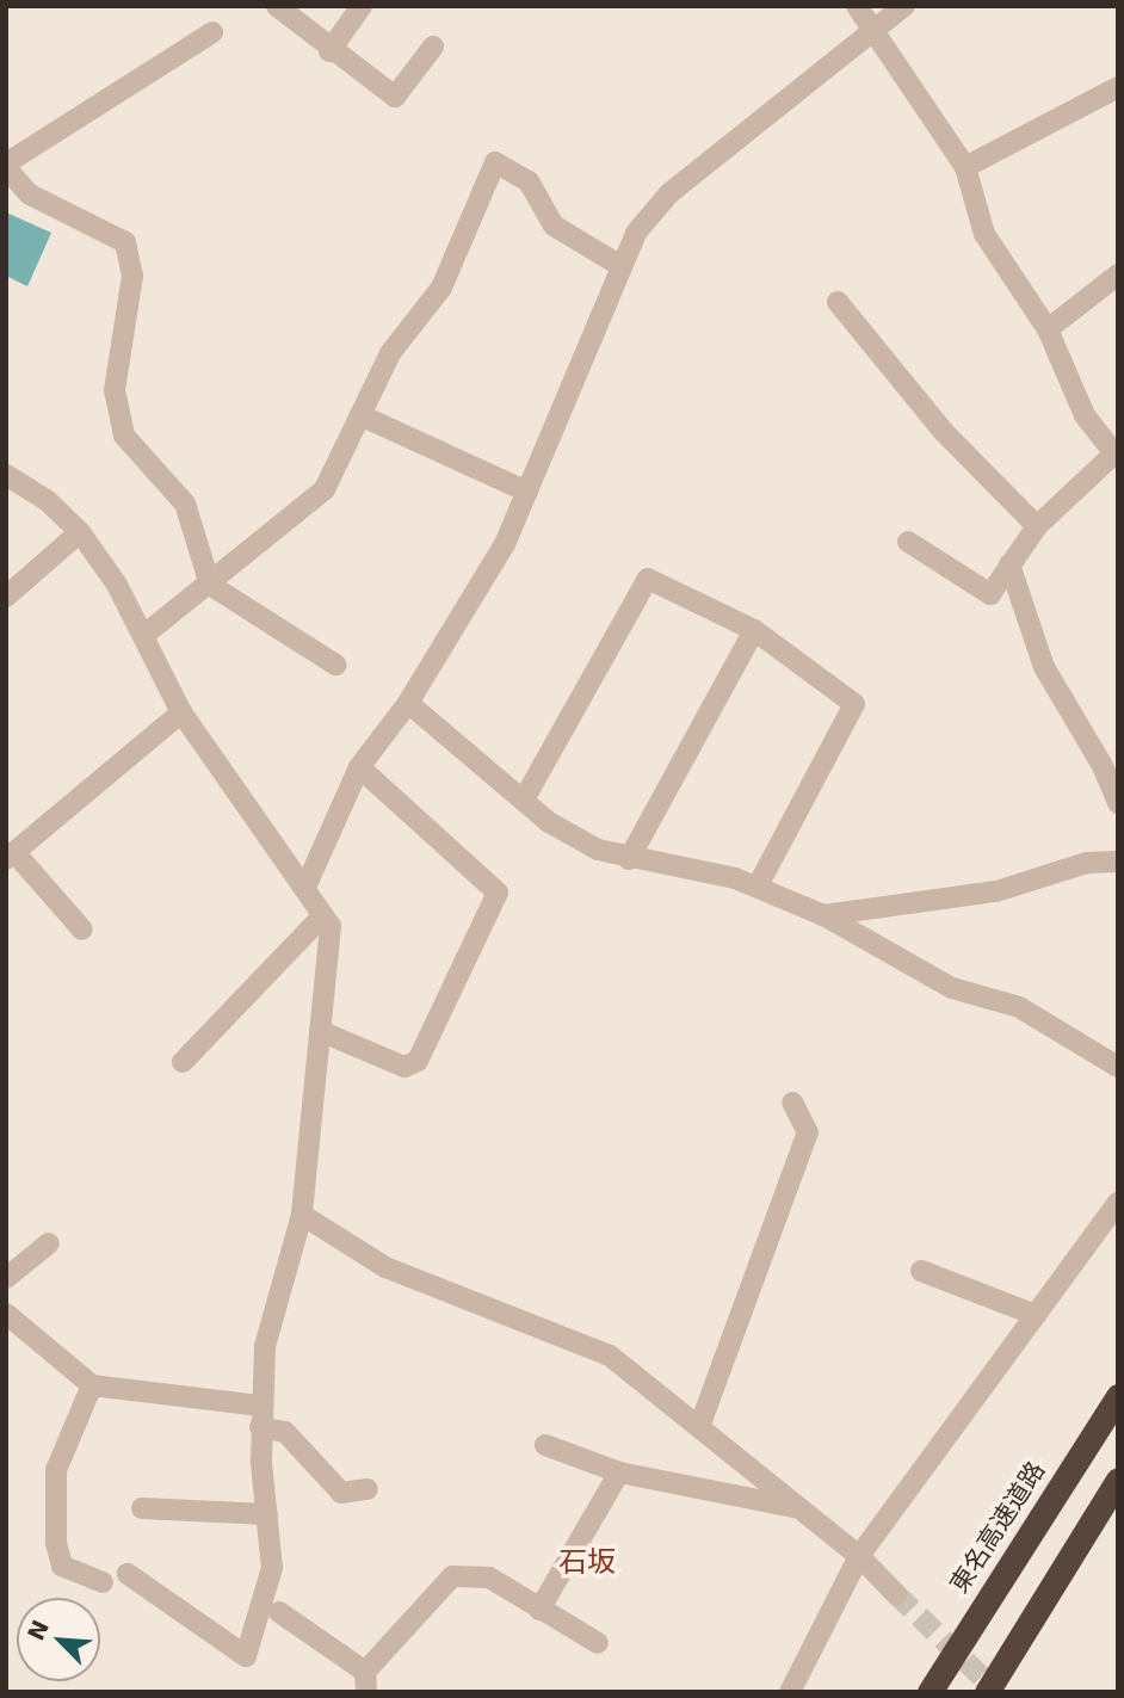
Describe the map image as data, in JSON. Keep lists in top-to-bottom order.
{
  "streets": {
    "highway": ["東名高速道路"]
  },
  "districts": ["石坂"],
  "north": "top left"
}
